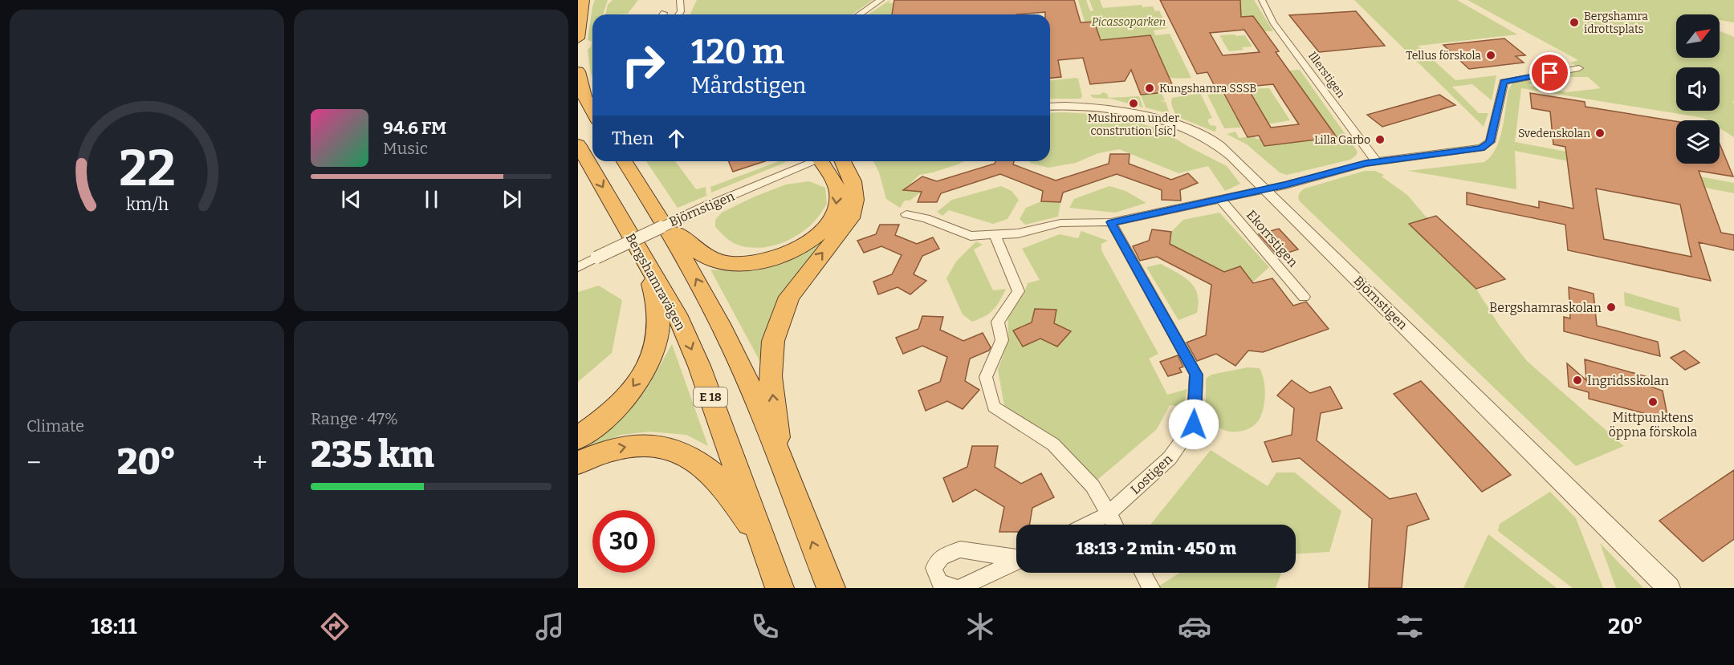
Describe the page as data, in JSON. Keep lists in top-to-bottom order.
{
  "streets": {
    "highway": ["Bergshamravägen", "E 18"],
    "street": [
      "Illerstigen",
      "Björnstigen",
      "Ekorrstigen",
      "Lostigen"
    ]
  },
  "parks": ["Picassoparken"],
  "places": [
    "Bergshamra idrottsplats",
    "Tellus förskola",
    "Kungshamra SSSB",
    "Mushroom under constrution [sic]",
    "Svedenskolan",
    "Lilla Garbo",
    "Bergshamraskolan",
    "Ingridsskolan",
    "Mittpunktens öppna förskola"
  ],
  "north": "top right",
  "page": {
    "turn": ["120 m", "Mårdstigen"],
    "song": ["94.6 FM", "Music"],
    "then": "Then",
    "tile": [
      "Climate",
      ["Range · 47%", "235 km"]
    ],
    "heat": ["−", "20°", "+"],
    "limit": "30",
    "trip": "18:13 · 2 min · 450 m",
    "tabs": ["18:11", "20°"],
    "gauge": ["22", "km/h"]
  }
}
